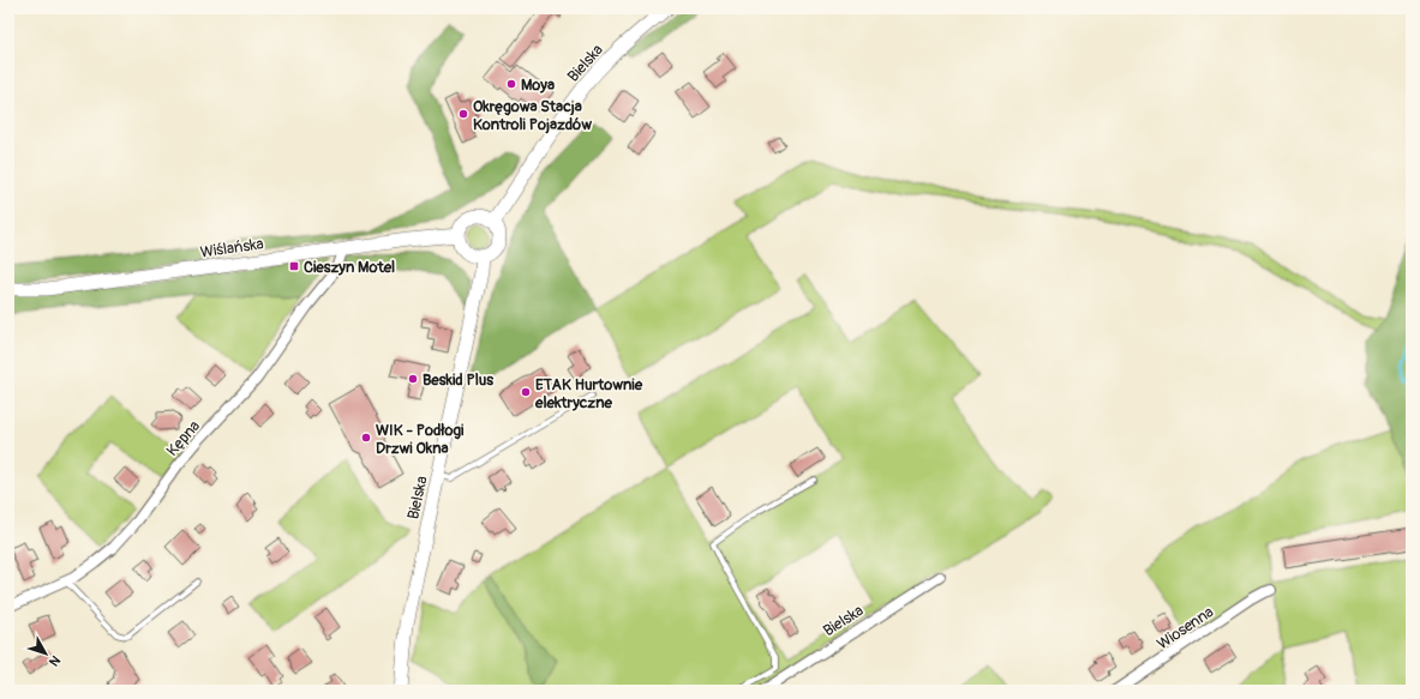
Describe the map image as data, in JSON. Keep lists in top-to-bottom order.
{
  "streets": {
    "street": [
      "Bielska",
      "Wiślańska",
      "Kępna",
      "Wiosenna"
    ]
  },
  "crossings": [
    ["Bielska", "Wiślańska"],
    ["Wiślańska", "Kępna"]
  ],
  "places": {
    "other": [
      "Moya",
      "Okręgowa Stacja Kontroli Pojazdów",
      "Beskid Plus",
      "ETAK Hurtownie elektryczne",
      "WIK - Podłogi Drzwi Okna"
    ],
    "transit": ["Cieszyn Motel"]
  },
  "north": "bottom right"
}
